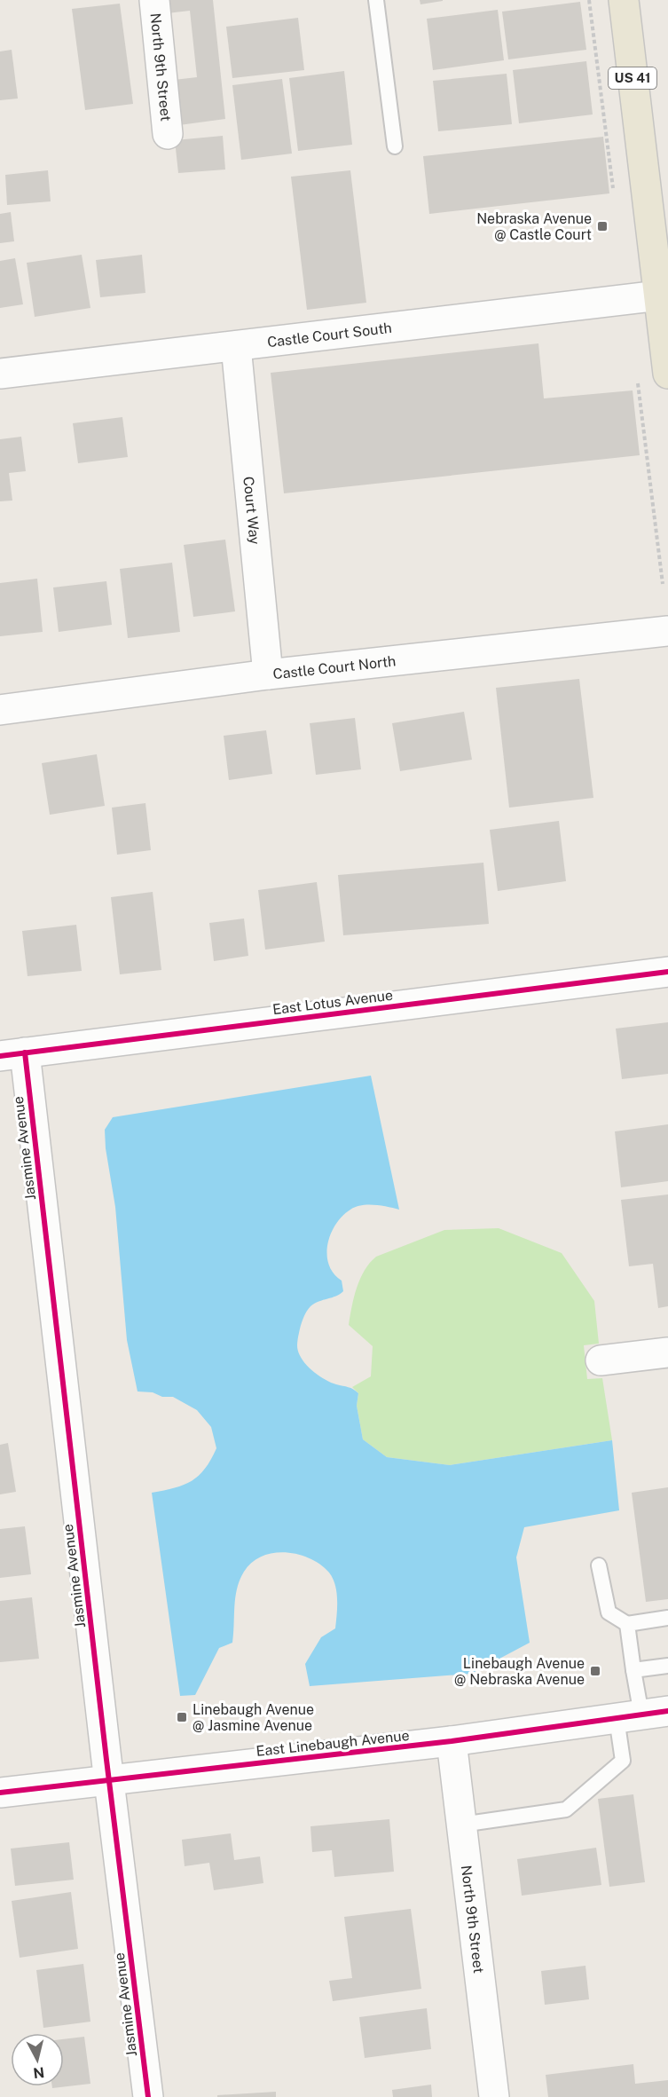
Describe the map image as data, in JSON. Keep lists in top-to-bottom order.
{
  "streets": {
    "main road": ["US 41"],
    "street": [
      "North 9th Street",
      "Castle Court South",
      "Court Way",
      "Castle Court North",
      "East Lotus Avenue",
      "Jasmine Avenue",
      "East Linebaugh Avenue"
    ]
  },
  "crossings": [
    ["North 9th Street", "East Linebaugh Avenue"],
    ["US 41", "Castle Court South"],
    ["Castle Court South", "Court Way"],
    ["Court Way", "Castle Court North"],
    ["East Lotus Avenue", "Jasmine Avenue"],
    ["Jasmine Avenue", "East Linebaugh Avenue"]
  ],
  "places": {
    "transit": ["Nebraska Avenue @ Castle Court", "Linebaugh Avenue @ Nebraska Avenue", "Linebaugh Avenue @ Jasmine Avenue"]
  },
  "north": "bottom"
}
